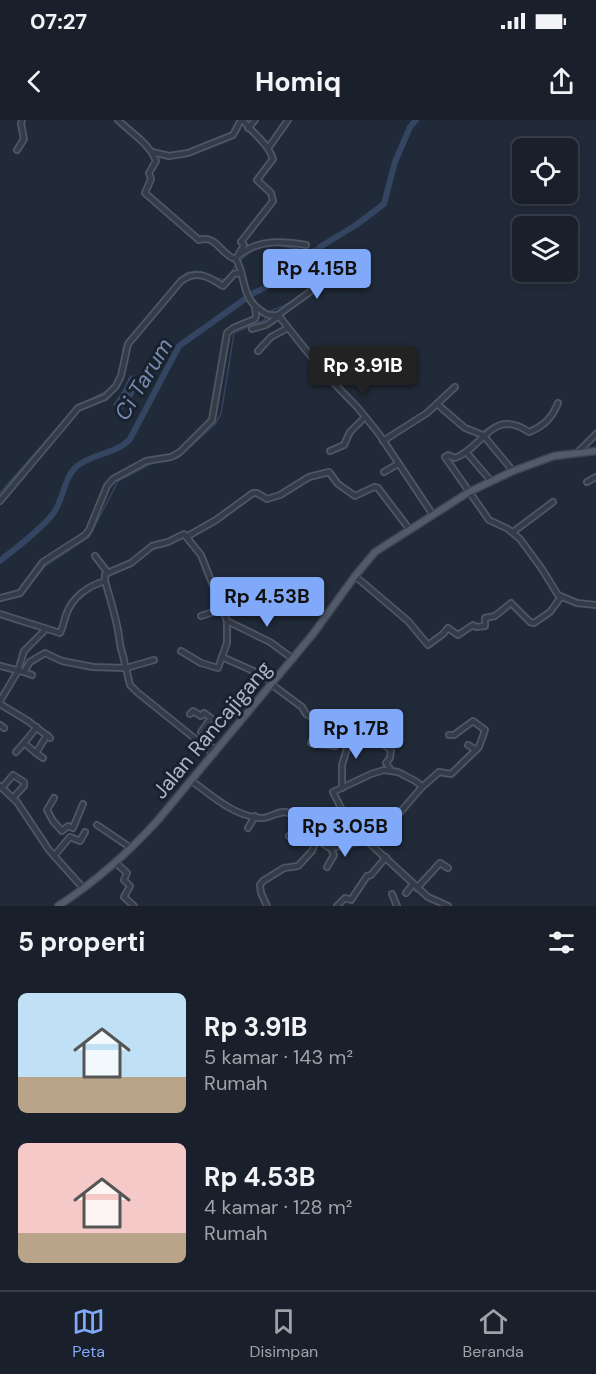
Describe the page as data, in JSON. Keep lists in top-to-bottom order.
{
  "streets": {
    "main road": ["Jalan Rancajigang"]
  },
  "water": ["Ci Tarum"],
  "page": {
    "status": "07:27",
    "header": "Homiq",
    "price": [
      "Rp 4.15B",
      "Rp 3.91B",
      "Rp 4.53B",
      "Rp 1.7B",
      "Rp 3.05B"
    ],
    "heading": "5 properti",
    "list": [
      {
        "name": "Rp 3.91B",
        "note": "5 kamar · 143 m² · Rumah"
      },
      {
        "name": "Rp 4.53B",
        "note": "4 kamar · 128 m² · Rumah"
      }
    ],
    "tabs": ["Peta", "Disimpan", "Beranda"]
  }
}
